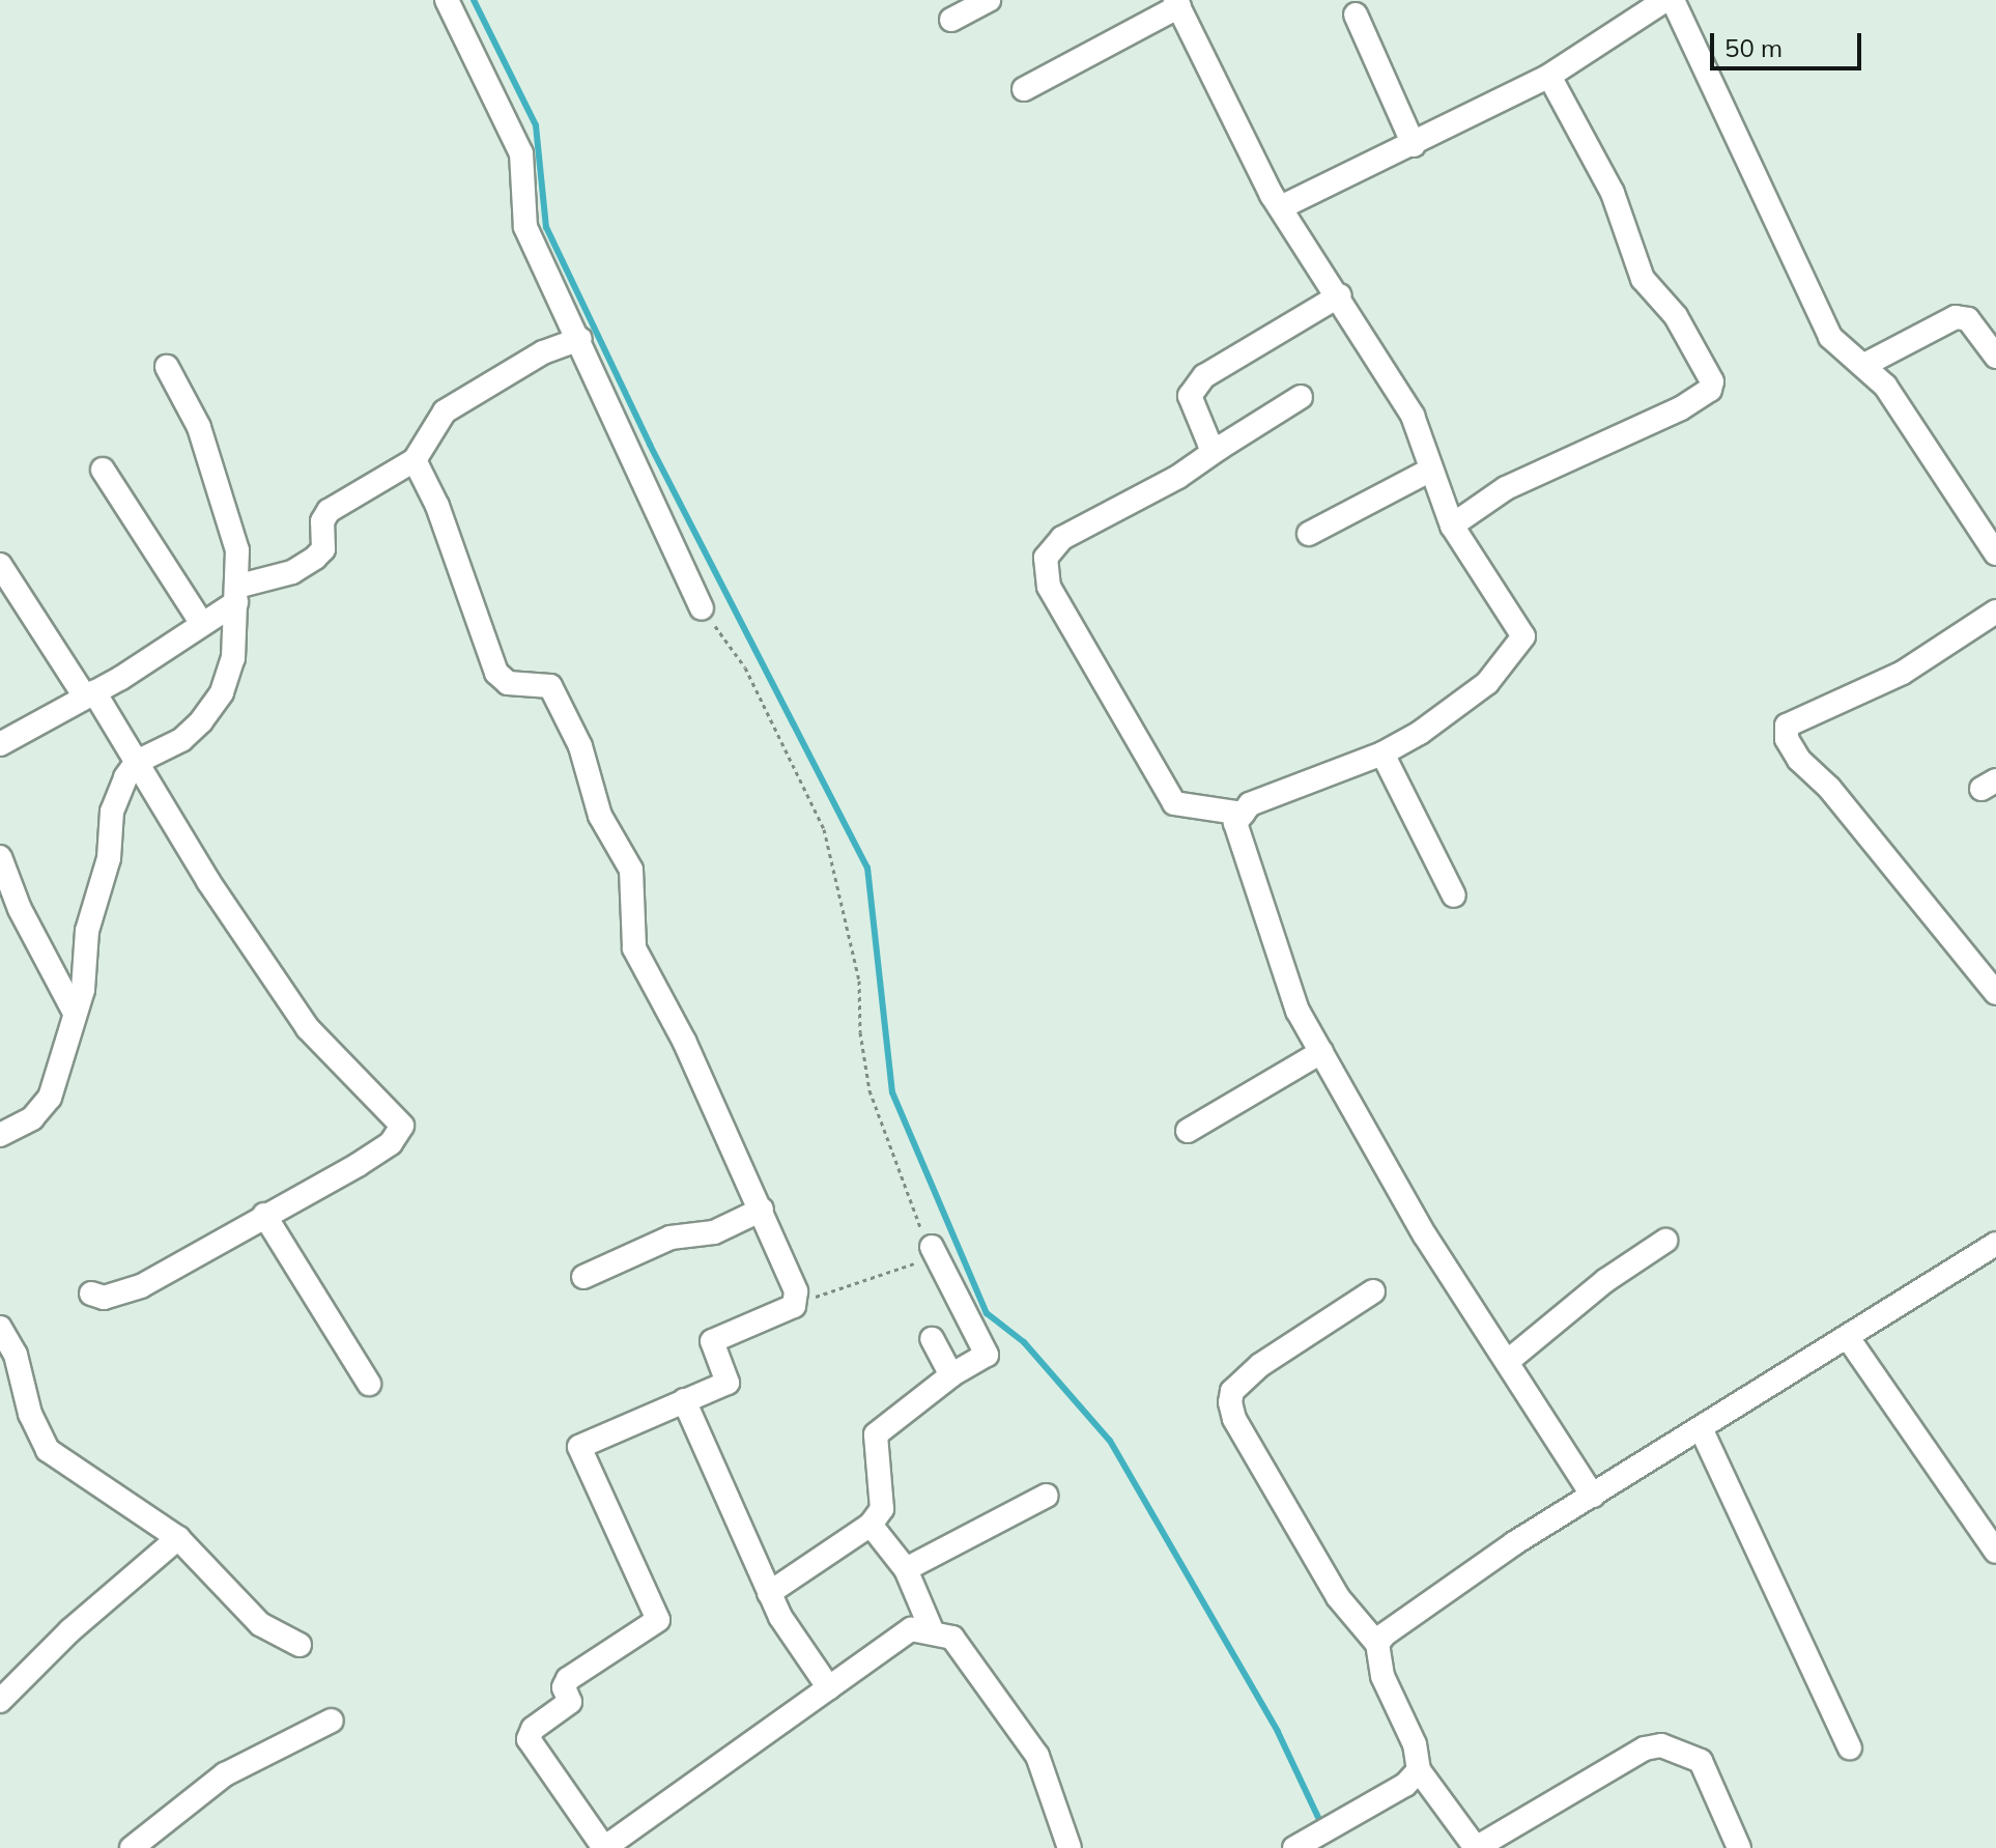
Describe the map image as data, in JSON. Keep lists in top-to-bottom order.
{
  "scale_bar": "50 m"
}
